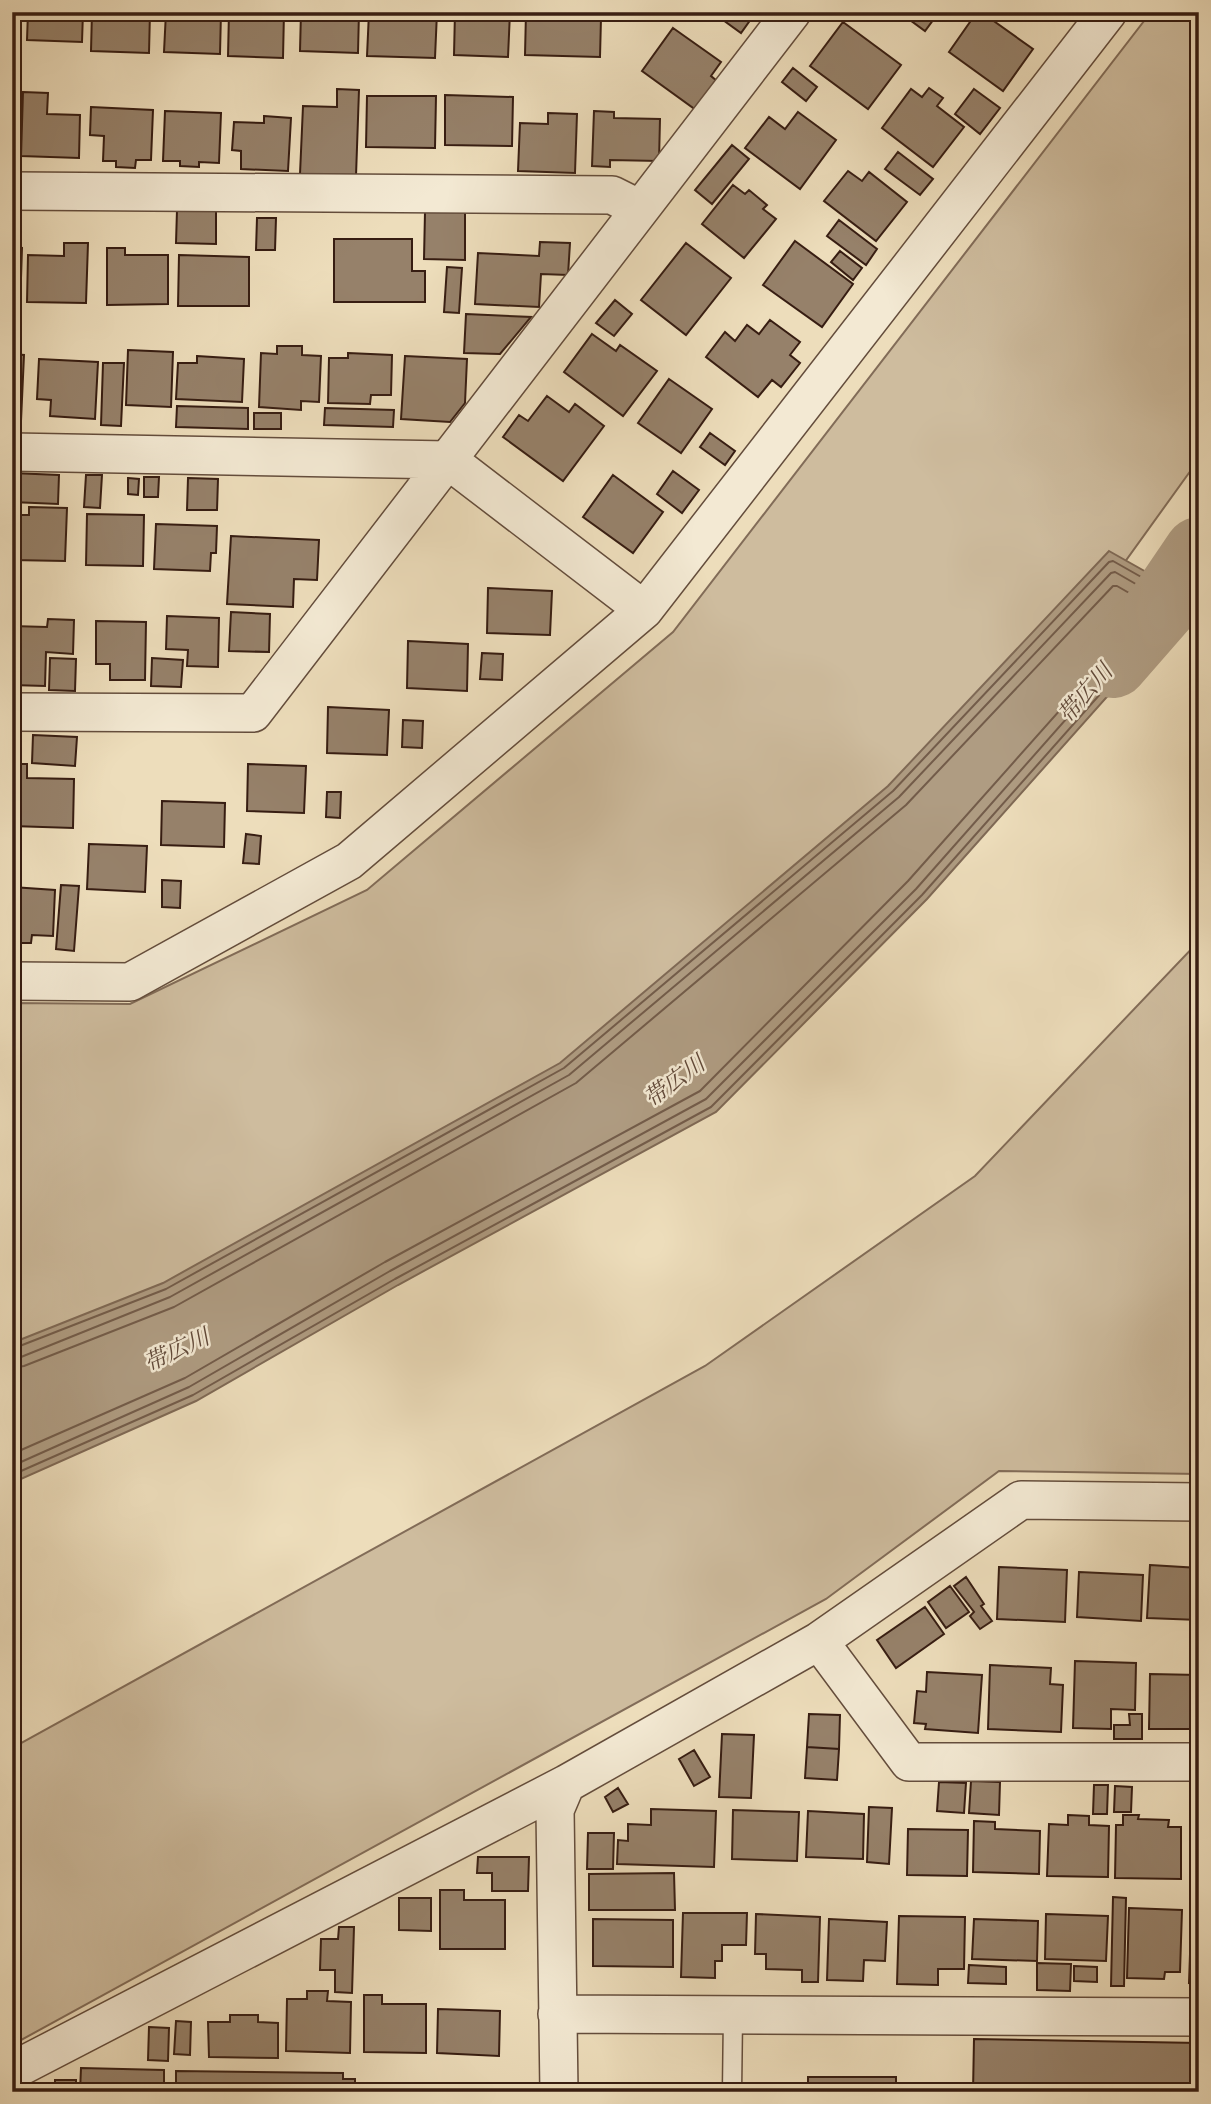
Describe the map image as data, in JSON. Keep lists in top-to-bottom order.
{
  "water": ["帯広川"]
}
